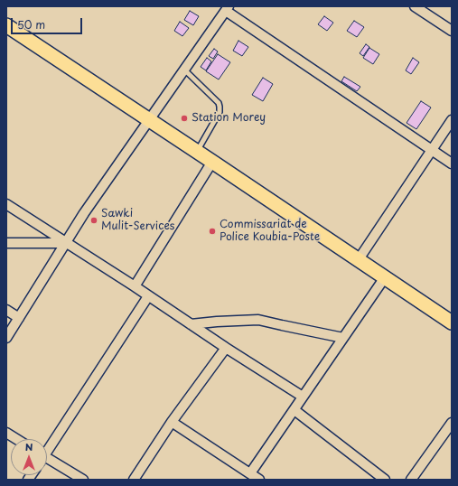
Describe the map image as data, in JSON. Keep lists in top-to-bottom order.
{
  "places": ["Station Morey", "Sawki Mulit-Services", "Commissariat de Police Koubia-Poste"],
  "scale_bar": "50 m",
  "north": "top"
}
